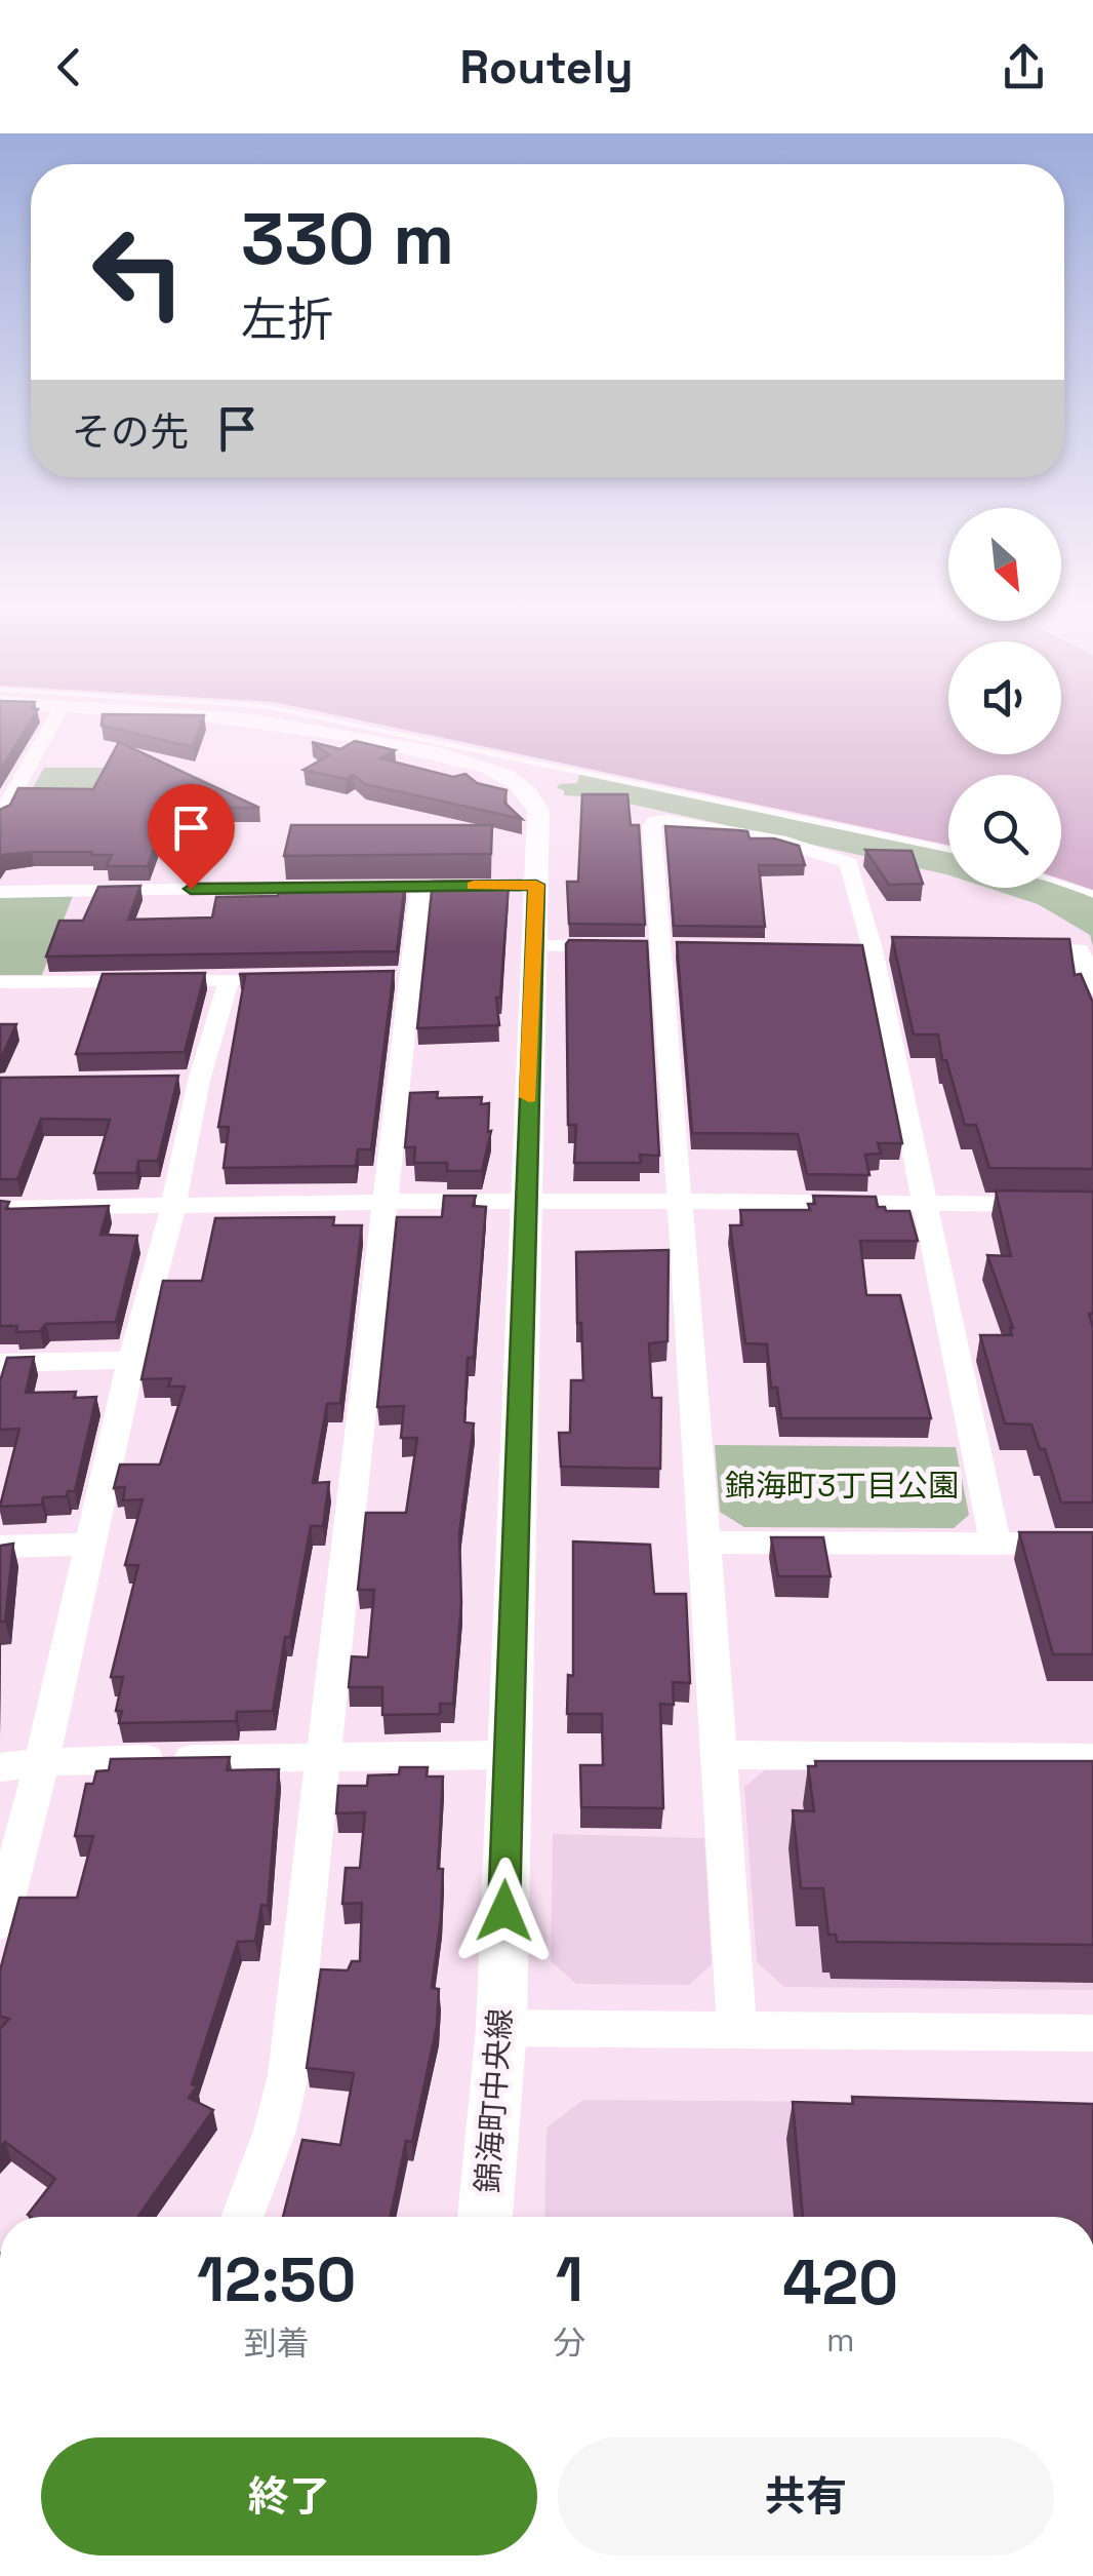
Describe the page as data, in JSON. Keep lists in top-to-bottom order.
{
  "streets": {
    "street": ["錦海町中央線"]
  },
  "parks": ["錦海町3丁目公園"],
  "north": "bottom right",
  "page": {
    "header": "Routely",
    "turn": ["330 m", "左折"],
    "then": "その先",
    "eta": [
      "12:50",
      "到着",
      "1",
      "分",
      "420",
      "m"
    ],
    "buttons": ["終了", "共有"]
  }
}
